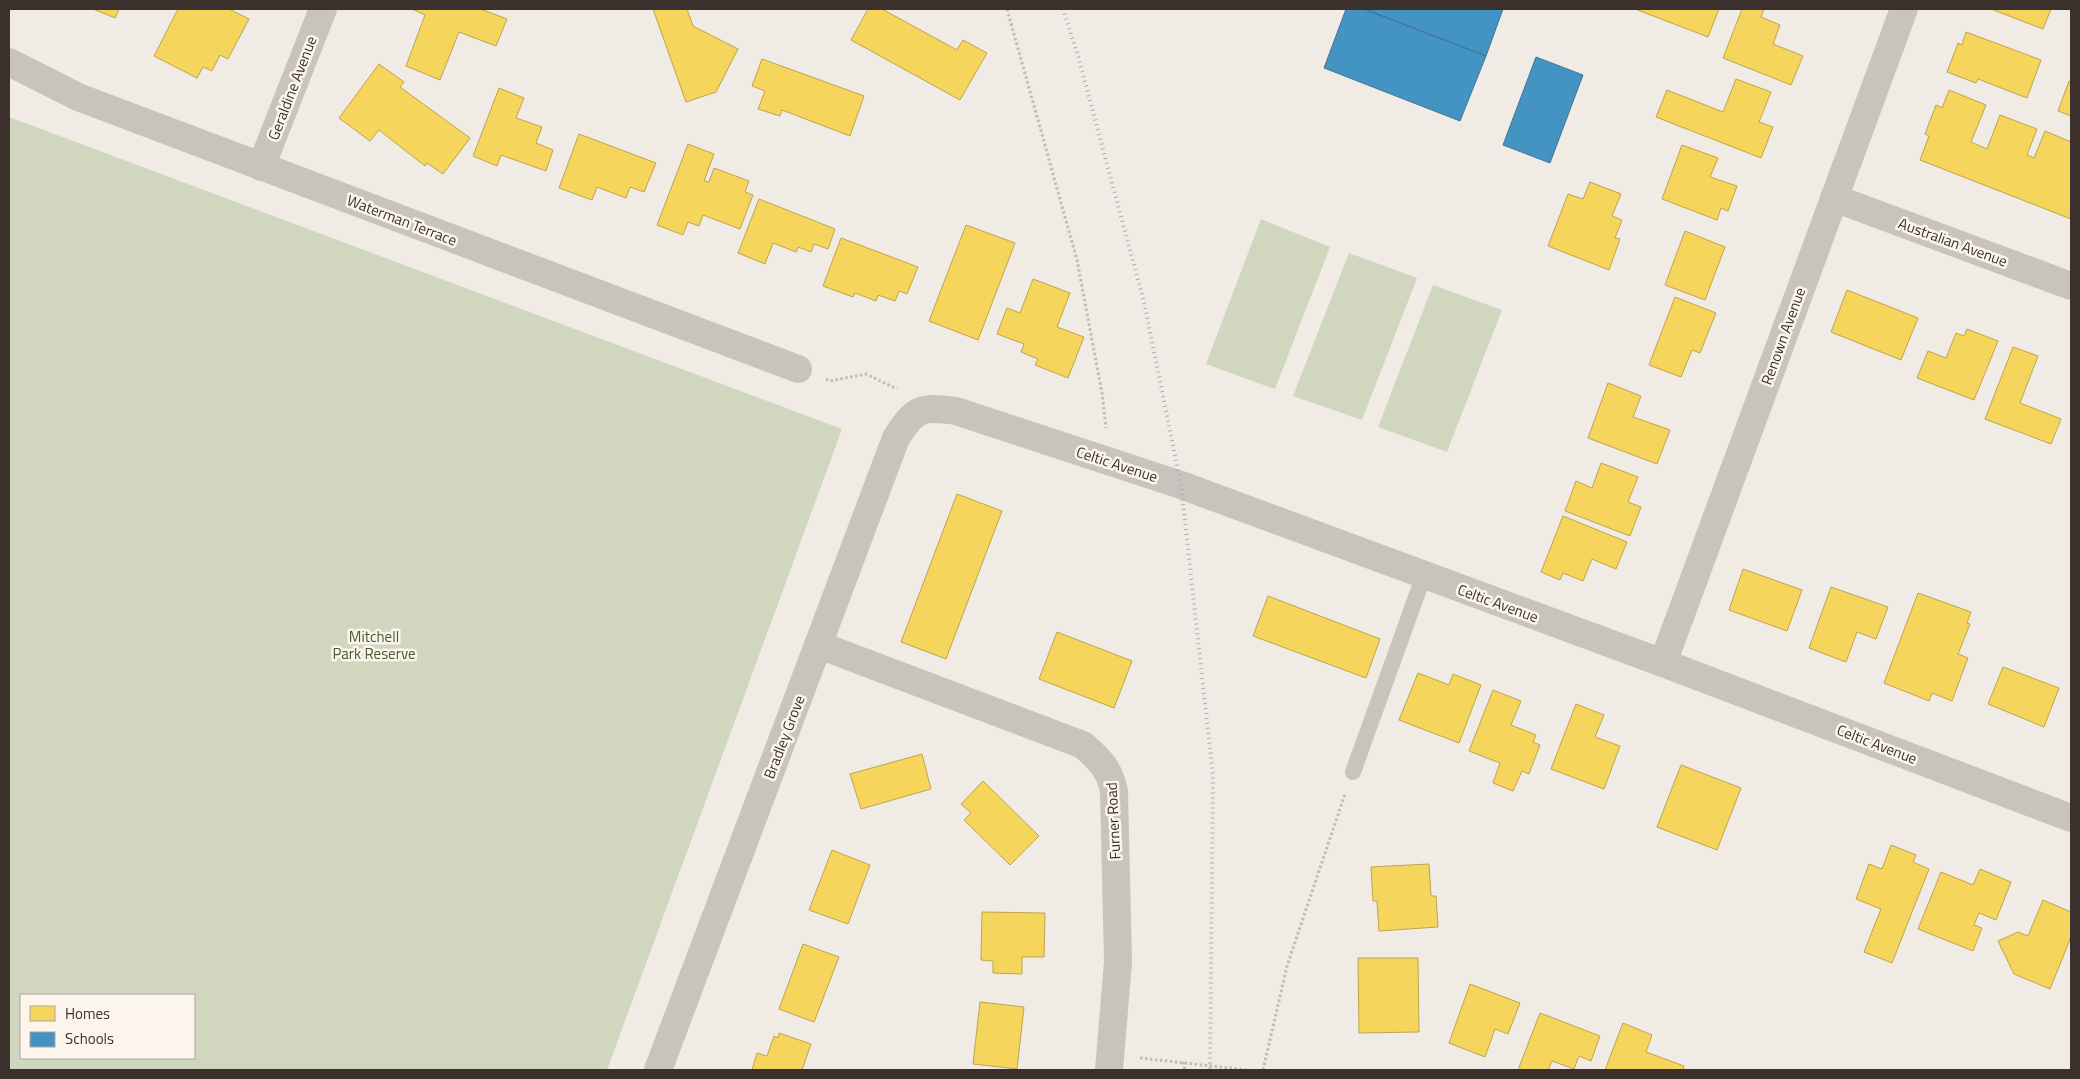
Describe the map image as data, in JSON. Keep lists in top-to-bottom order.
{
  "streets": {
    "street": [
      "Geraldine Avenue",
      "Waterman Terrace",
      "Australian Avenue",
      "Renown Avenue",
      "Celtic Avenue",
      "Bradley Grove",
      "Furner Road"
    ]
  },
  "crossings": [
    ["Geraldine Avenue", "Waterman Terrace"],
    ["Australian Avenue", "Renown Avenue"],
    ["Renown Avenue", "Celtic Avenue"],
    ["Celtic Avenue", "Bradley Grove"],
    ["Bradley Grove", "Furner Road"]
  ],
  "parks": ["Mitchell Park Reserve"],
  "legend": ["Homes", "Schools"]
}
